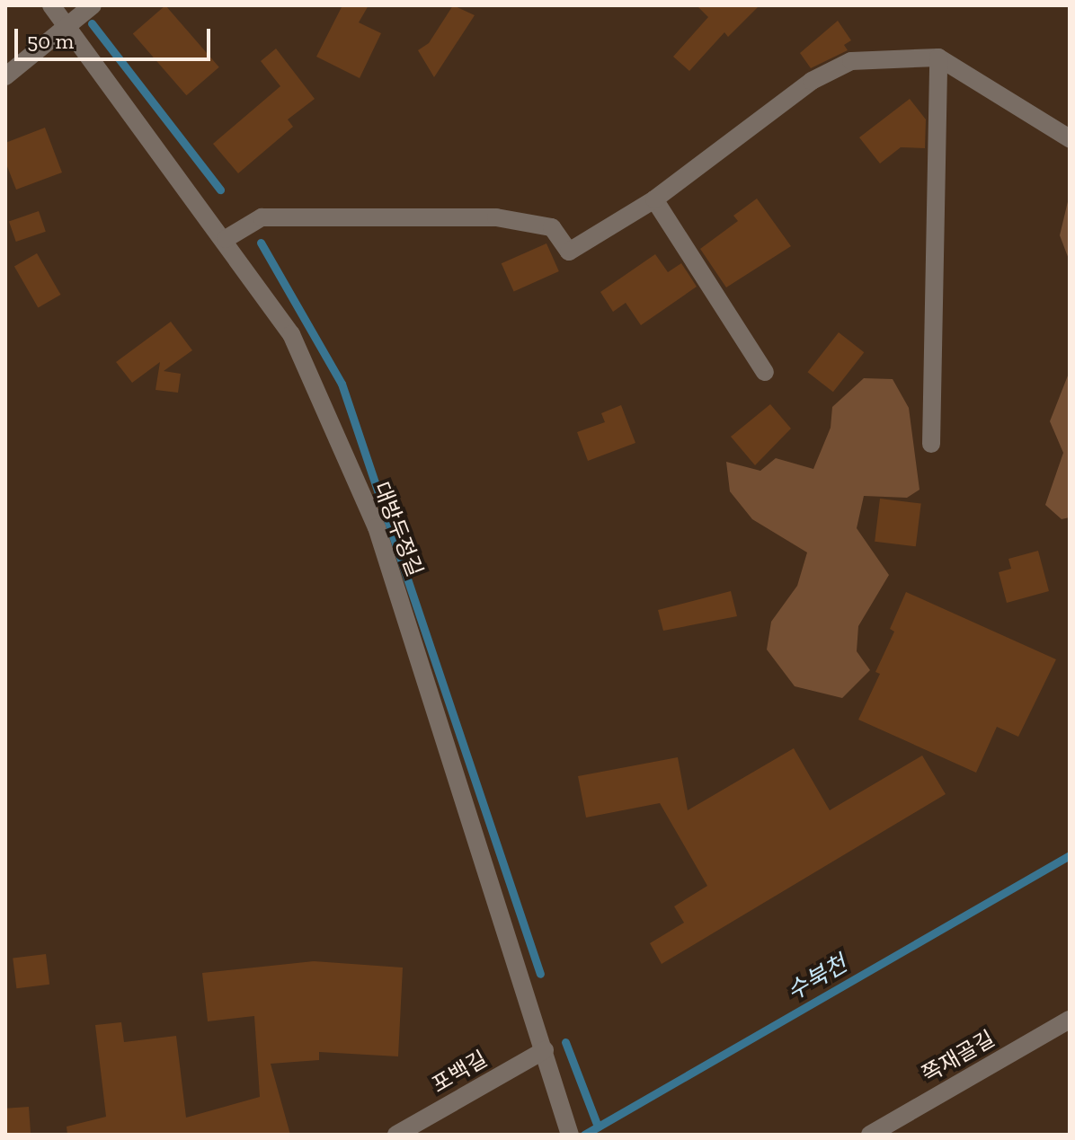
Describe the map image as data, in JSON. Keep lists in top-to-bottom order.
{
  "streets": {
    "street": ["대방두정길", "쪽재골길", "포백길"]
  },
  "crossings": [
    ["대방두정길", "포백길"]
  ],
  "water": ["수북천"],
  "scale_bar": "50 m"
}
